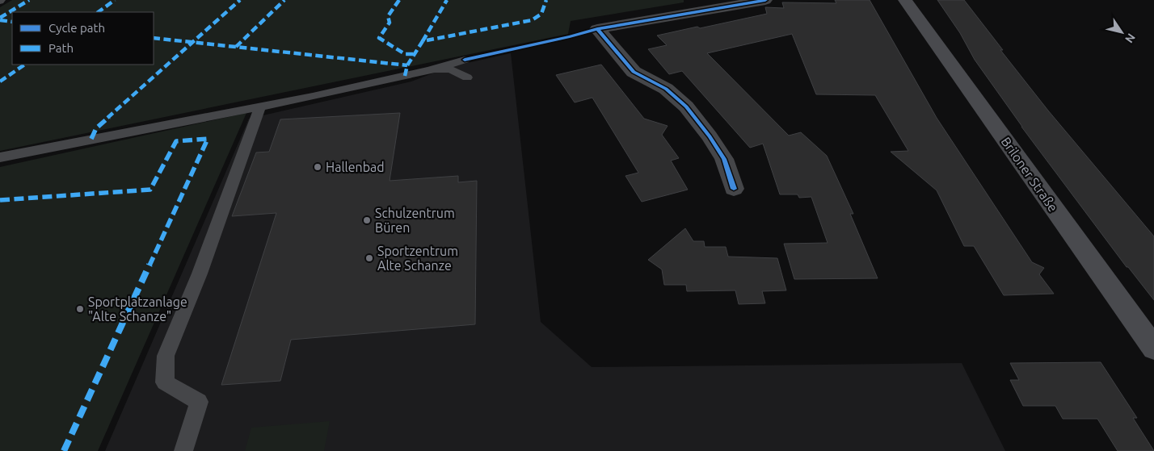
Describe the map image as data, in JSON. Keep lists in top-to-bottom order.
{
  "streets": {
    "main road": ["Briloner Straße"]
  },
  "places": [
    "Hallenbad",
    "Schulzentrum Büren",
    "Sportzentrum Alte Schanze",
    "Sportplatzanlage \"Alte Schanze\""
  ],
  "legend": ["Cycle path", "Path"],
  "north": "bottom right"
}
